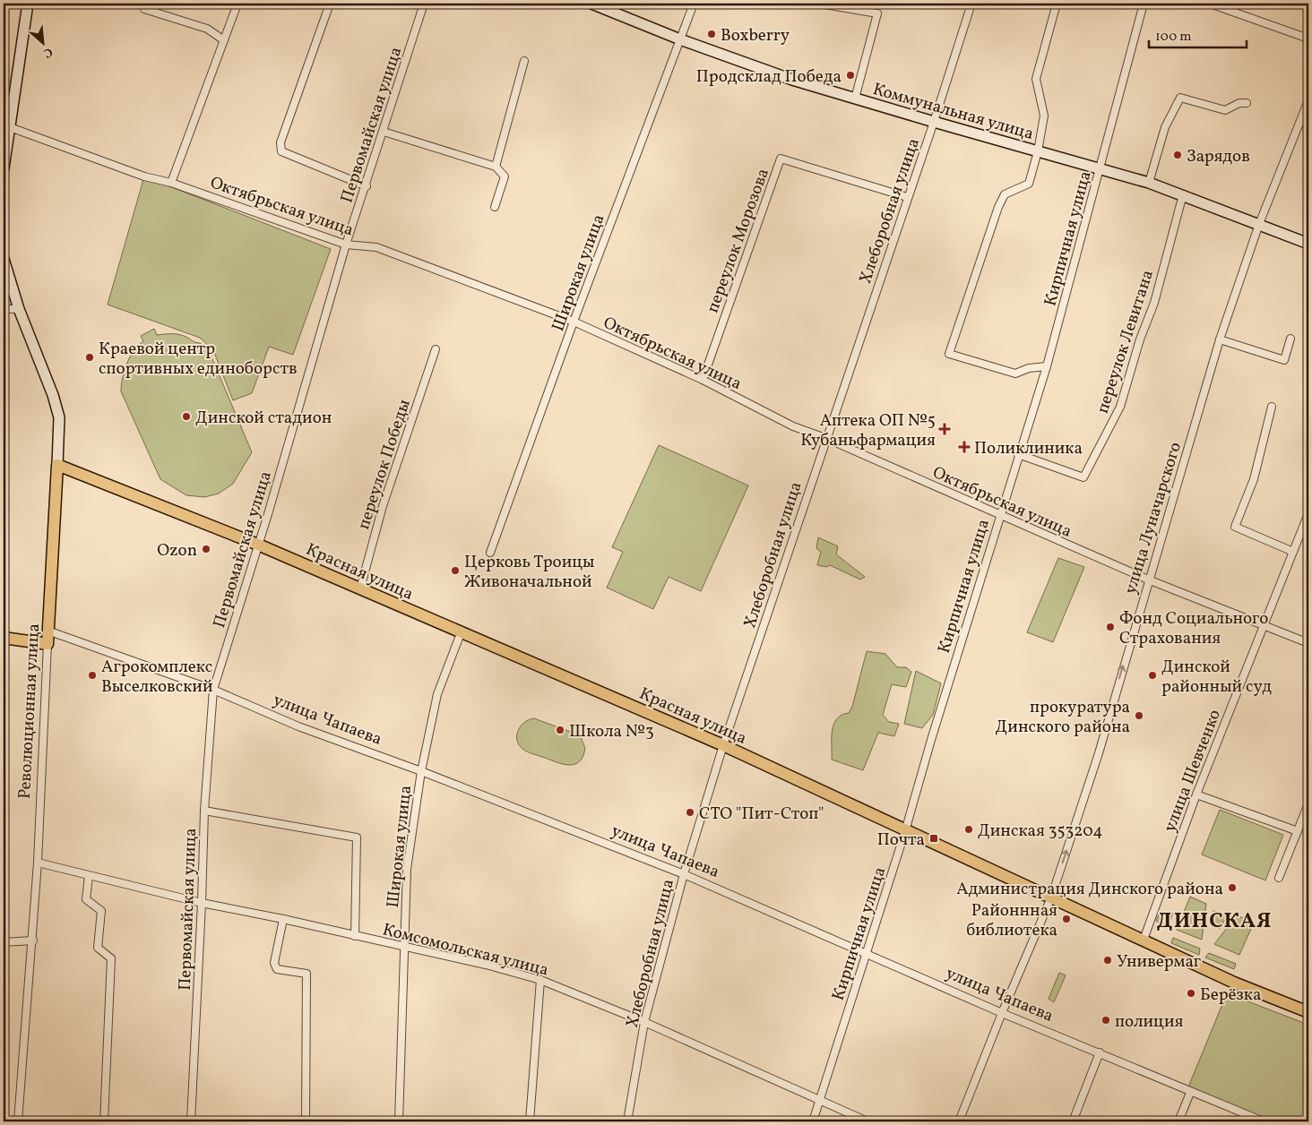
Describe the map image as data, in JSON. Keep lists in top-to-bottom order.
{
  "streets": {
    "main road": ["Красная улица", "Революционная улица"],
    "street": [
      "Коммунальная улица",
      "Первомайская улица",
      "Октябрьская улица",
      "Хлеборобная улица",
      "Кирпичная улица",
      "переулок Морозова",
      "Широкая улица",
      "переулок Левитана",
      "переулок Победы",
      "улица Луначарского",
      "улица Чапаева",
      "улица Шевченко",
      "Комсомольская улица"
    ]
  },
  "crossings": [
    ["Коммунальная улица", "Хлеборобная улица"],
    ["Коммунальная улица", "Кирпичная улица"],
    ["Коммунальная улица", "Широкая улица"],
    ["Коммунальная улица", "переулок Левитана"],
    ["Коммунальная улица", "улица Луначарского"],
    ["Первомайская улица", "Октябрьская улица"],
    ["Первомайская улица", "Красная улица"],
    ["Первомайская улица", "улица Чапаева"],
    ["Первомайская улица", "Комсомольская улица"],
    ["Октябрьская улица", "Хлеборобная улица"],
    ["Октябрьская улица", "Кирпичная улица"],
    ["Октябрьская улица", "переулок Морозова"],
    ["Октябрьская улица", "Широкая улица"],
    ["Октябрьская улица", "улица Луначарского"],
    ["Октябрьская улица", "улица Шевченко"],
    ["Хлеборобная улица", "переулок Морозова"],
    ["Хлеборобная улица", "Красная улица"],
    ["Хлеборобная улица", "улица Чапаева"],
    ["Хлеборобная улица", "Комсомольская улица"],
    ["Кирпичная улица", "переулок Левитана"],
    ["Кирпичная улица", "Красная улица"],
    ["Кирпичная улица", "улица Чапаева"],
    ["Кирпичная улица", "Комсомольская улица"],
    ["Широкая улица", "Красная улица"],
    ["Широкая улица", "улица Чапаева"],
    ["Широкая улица", "Комсомольская улица"],
    ["переулок Победы", "Красная улица"],
    ["улица Луначарского", "Красная улица"],
    ["улица Луначарского", "улица Чапаева"],
    ["Красная улица", "Революционная улица"],
    ["Красная улица", "улица Шевченко"],
    ["Революционная улица", "улица Чапаева"],
    ["Революционная улица", "Комсомольская улица"]
  ],
  "districts": ["ДИНСКАЯ"],
  "places": {
    "other": [
      "Boxberry",
      "Продсклад Победа",
      "Зарядов",
      "Краевой центр спортивных единоборств",
      "Динской стадион",
      "Ozon",
      "Церковь Троицы Живоначальной",
      "Фонд Социального Страхования",
      "Агрокомплекс Выселковский",
      "Динской районный суд",
      "прокуратура Динского района",
      "Школа №3",
      "СТО \"Пит-Стоп\"",
      "Динская 353204",
      "Администрация Динского района",
      "Районнная библиотека",
      "Универмаг",
      "Берёзка",
      "полиция"
    ],
    "health": ["Аптека ОП №5 Кубаньфармация", "Поликлиника"],
    "transit": ["Почта"]
  },
  "scale_bar": "100 m",
  "north": "bottom right"
}
